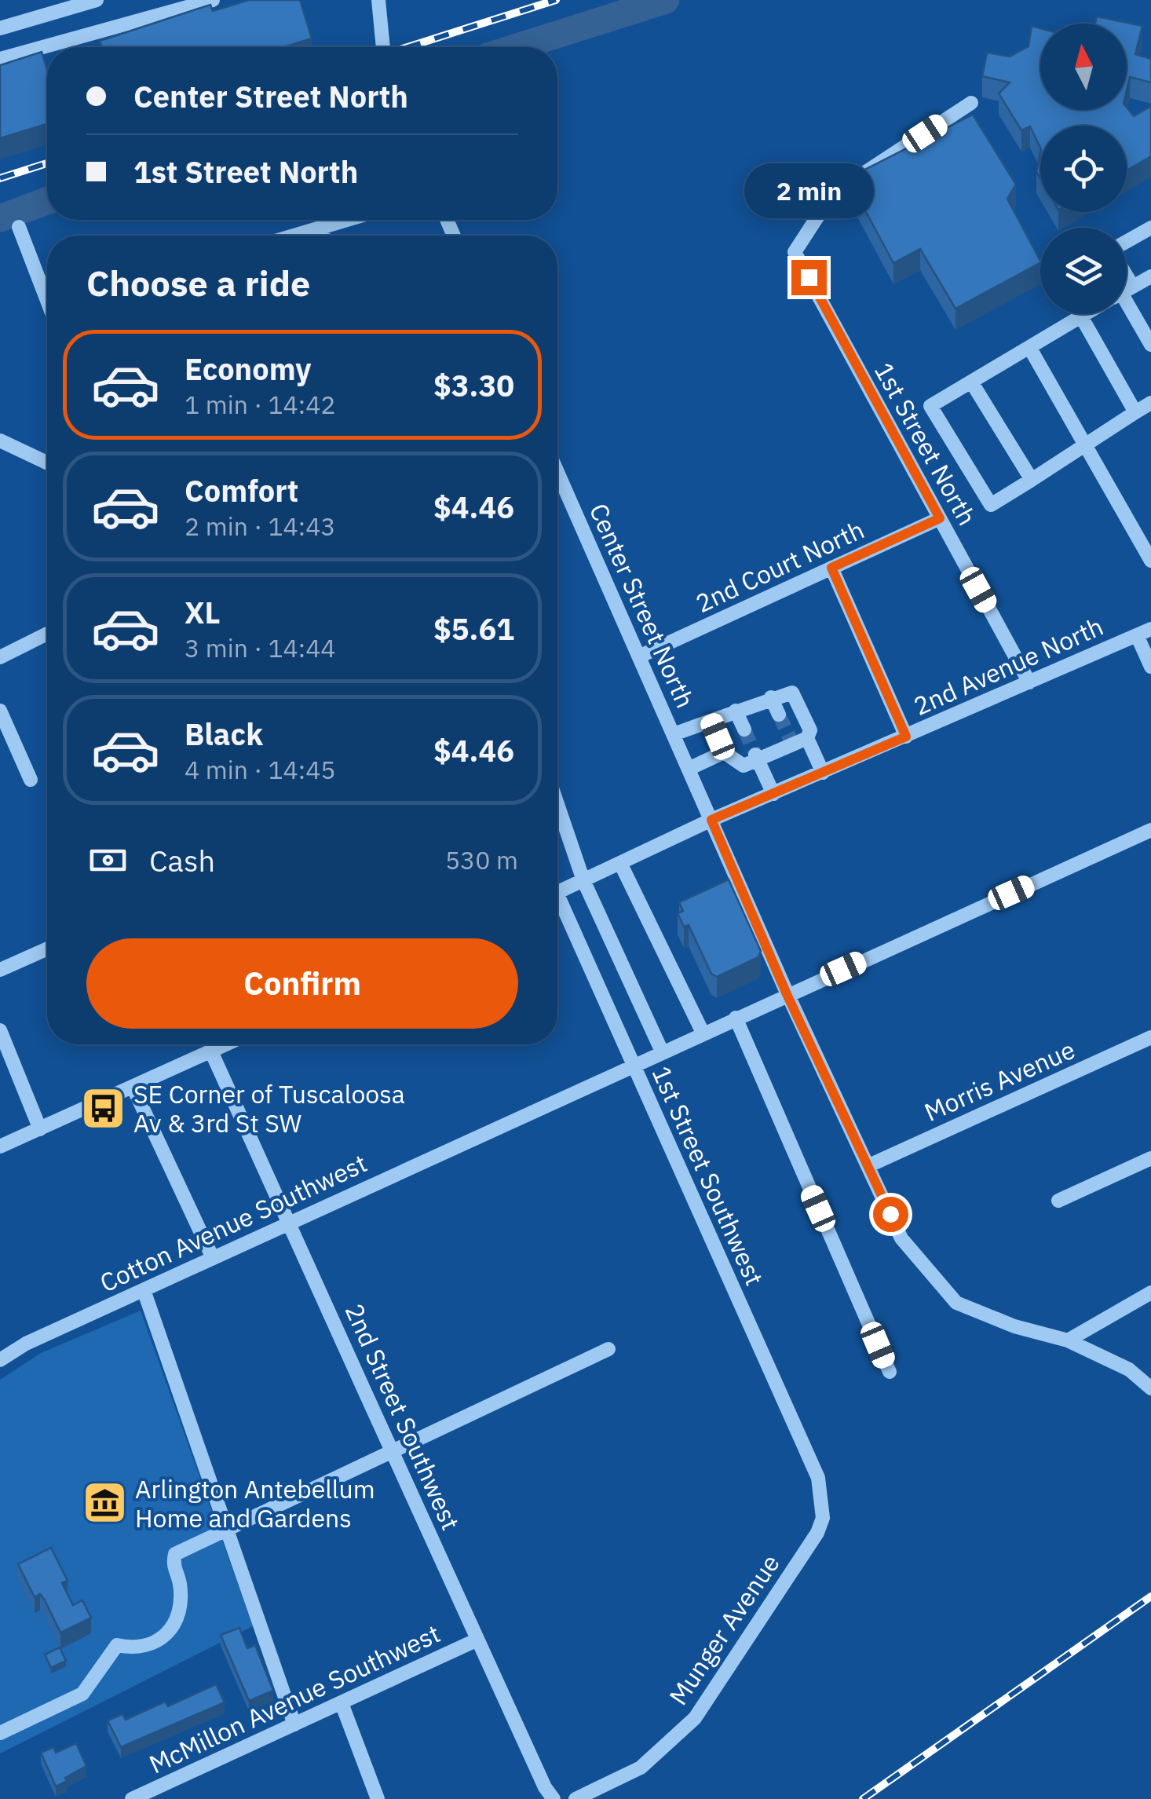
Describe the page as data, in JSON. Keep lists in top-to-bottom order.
{
  "streets": {
    "street": [
      "1st Street North",
      "2nd Court North",
      "Center Street North",
      "2nd Avenue North",
      "Morris Avenue",
      "1st Street Southwest",
      "Cotton Avenue Southwest",
      "2nd Street Southwest",
      "Munger Avenue",
      "McMillon Avenue Southwest"
    ]
  },
  "crossings": [
    ["1st Street North", "2nd Court North"],
    ["1st Street North", "2nd Avenue North"],
    ["2nd Court North", "Center Street North"],
    ["Center Street North", "2nd Avenue North"],
    ["Center Street North", "Morris Avenue"],
    ["Center Street North", "Cotton Avenue Southwest"],
    ["1st Street Southwest", "Cotton Avenue Southwest"],
    ["1st Street Southwest", "Munger Avenue"],
    ["Cotton Avenue Southwest", "2nd Street Southwest"],
    ["2nd Street Southwest", "McMillon Avenue Southwest"]
  ],
  "places": {
    "bus stop": ["SE Corner of Tuscaloosa Av & 3rd St SW"],
    "museum": ["Arlington Antebellum Home and Gardens"]
  },
  "north": "top",
  "page": {
    "banner": ["Center Street North", "1st Street North"],
    "bubble": "2 min",
    "heading": "Choose a ride",
    "list": [
      {
        "name": "Economy",
        "note": "1 min · 14:42",
        "value": "$3.30"
      },
      {
        "name": "Comfort",
        "note": "2 min · 14:43",
        "value": "$4.46"
      },
      {
        "name": "XL",
        "note": "3 min · 14:44",
        "value": "$5.61"
      },
      {
        "name": "Black",
        "note": "4 min · 14:45",
        "value": "$4.46"
      }
    ],
    "pay": ["Cash", "530 m"],
    "buttons": "Confirm"
  }
}
